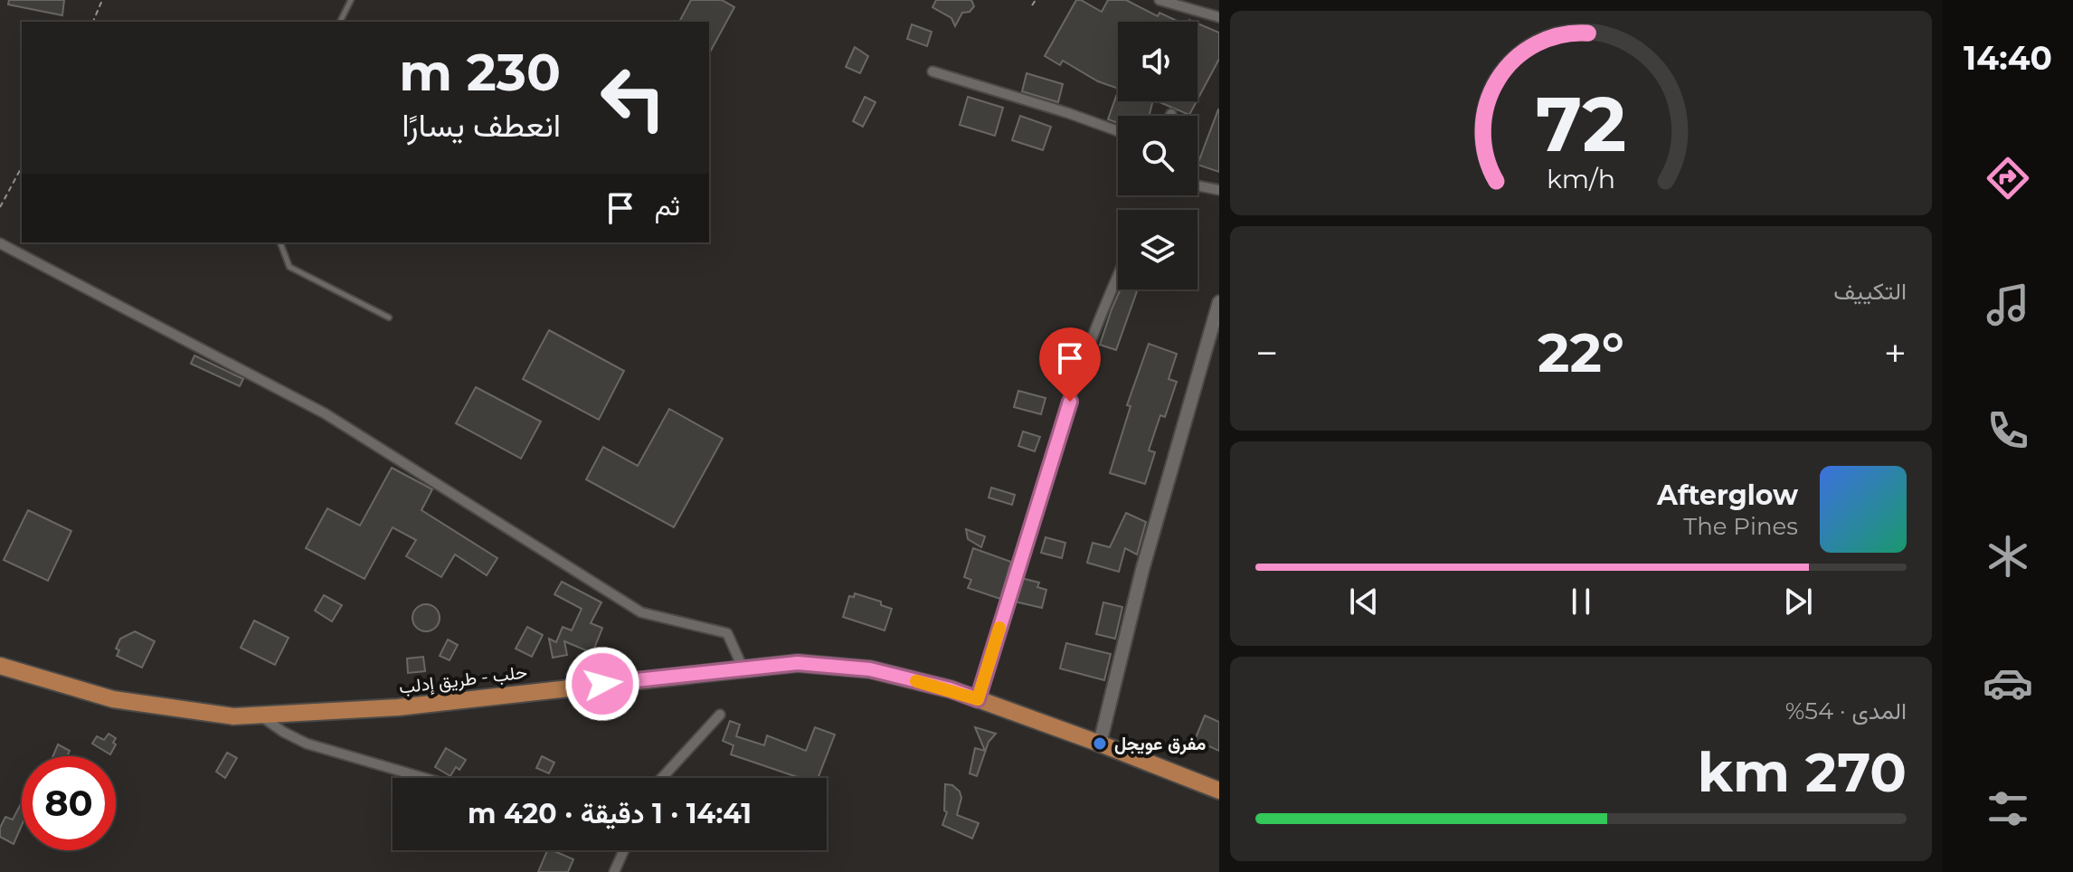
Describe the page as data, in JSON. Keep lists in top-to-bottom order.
{
  "streets": {
    "highway": ["حلب - طريق إدلب"]
  },
  "places": ["مفرق عويجل"],
  "page": {
    "tabs": "14:40",
    "turn": ["230 m", "انعطف يسارًا"],
    "then": "ثم",
    "tile": [
      "التكييف",
      ["المدى · 54%", "270 km"]
    ],
    "heat": ["−", "22°", "+"],
    "song": ["Afterglow", "The Pines"],
    "limit": "80",
    "trip": "14:41 · 1 دقيقة · 420 m",
    "gauge": ["72", "km/h"]
  }
}
